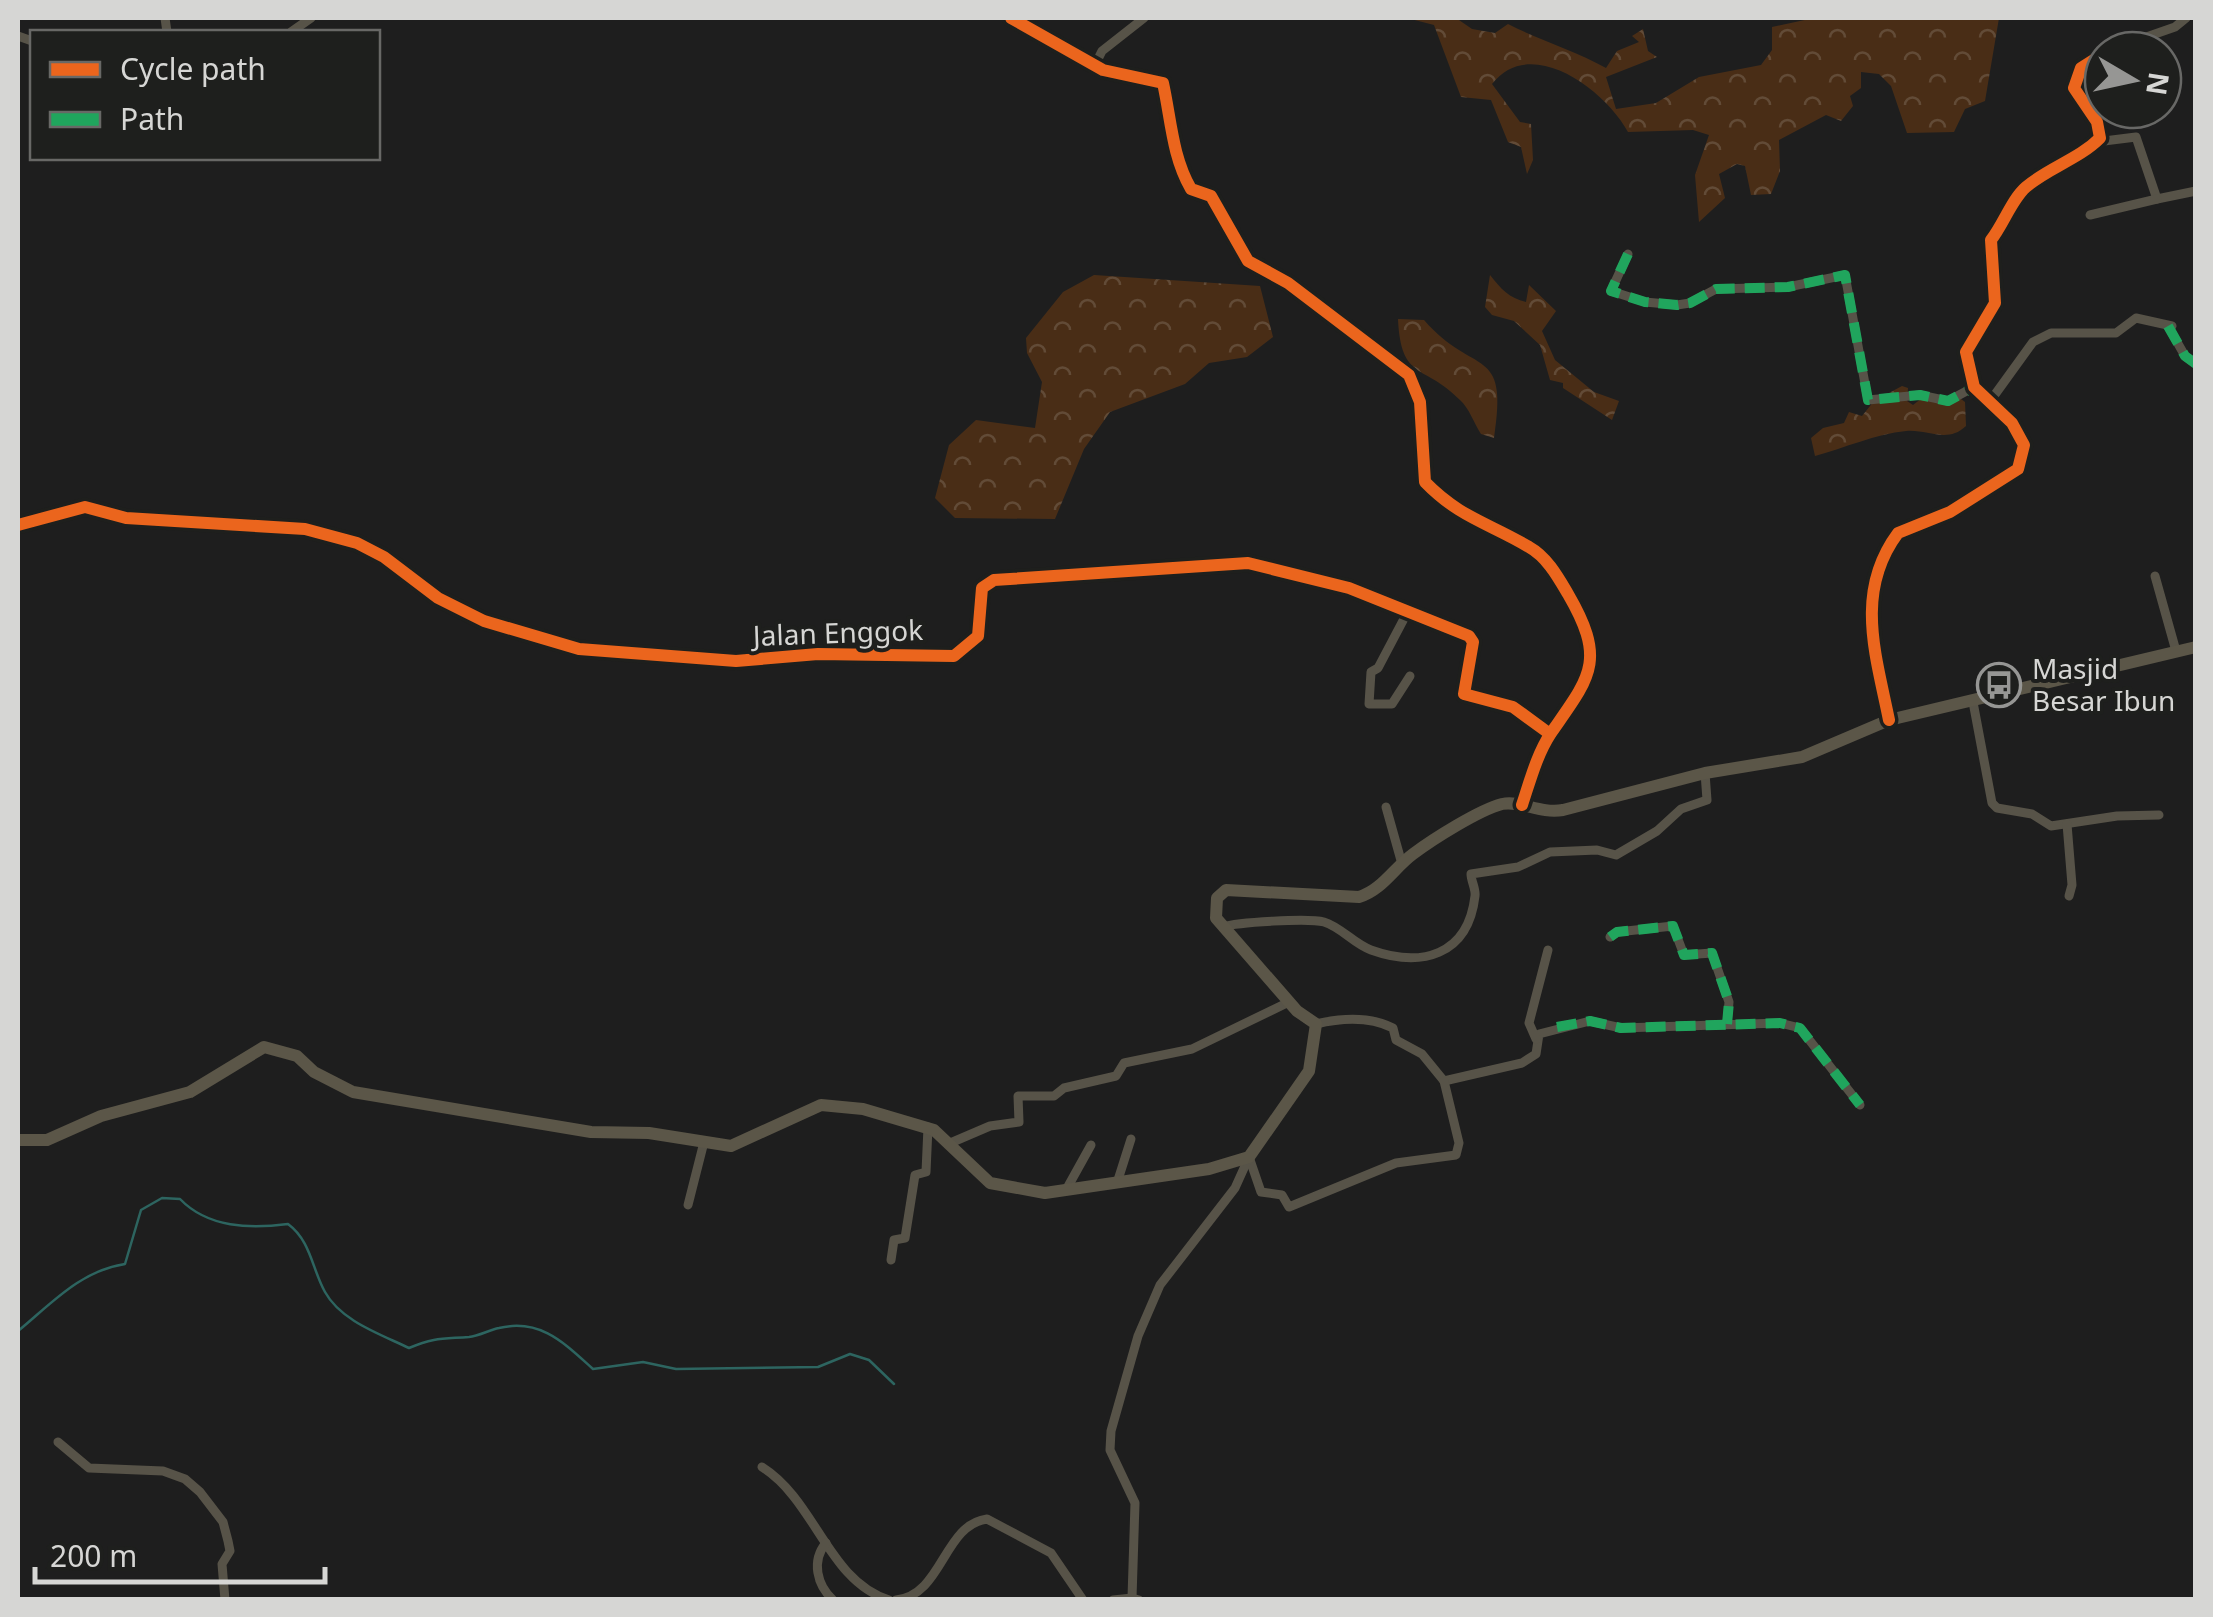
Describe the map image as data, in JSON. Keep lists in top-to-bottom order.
{
  "streets": {
    "street": ["Jalan Enggok"]
  },
  "places": {
    "bus stop": ["Masjid Besar Ibun"]
  },
  "legend": ["Cycle path", "Path"],
  "scale_bar": "200 m",
  "north": "right"
}
